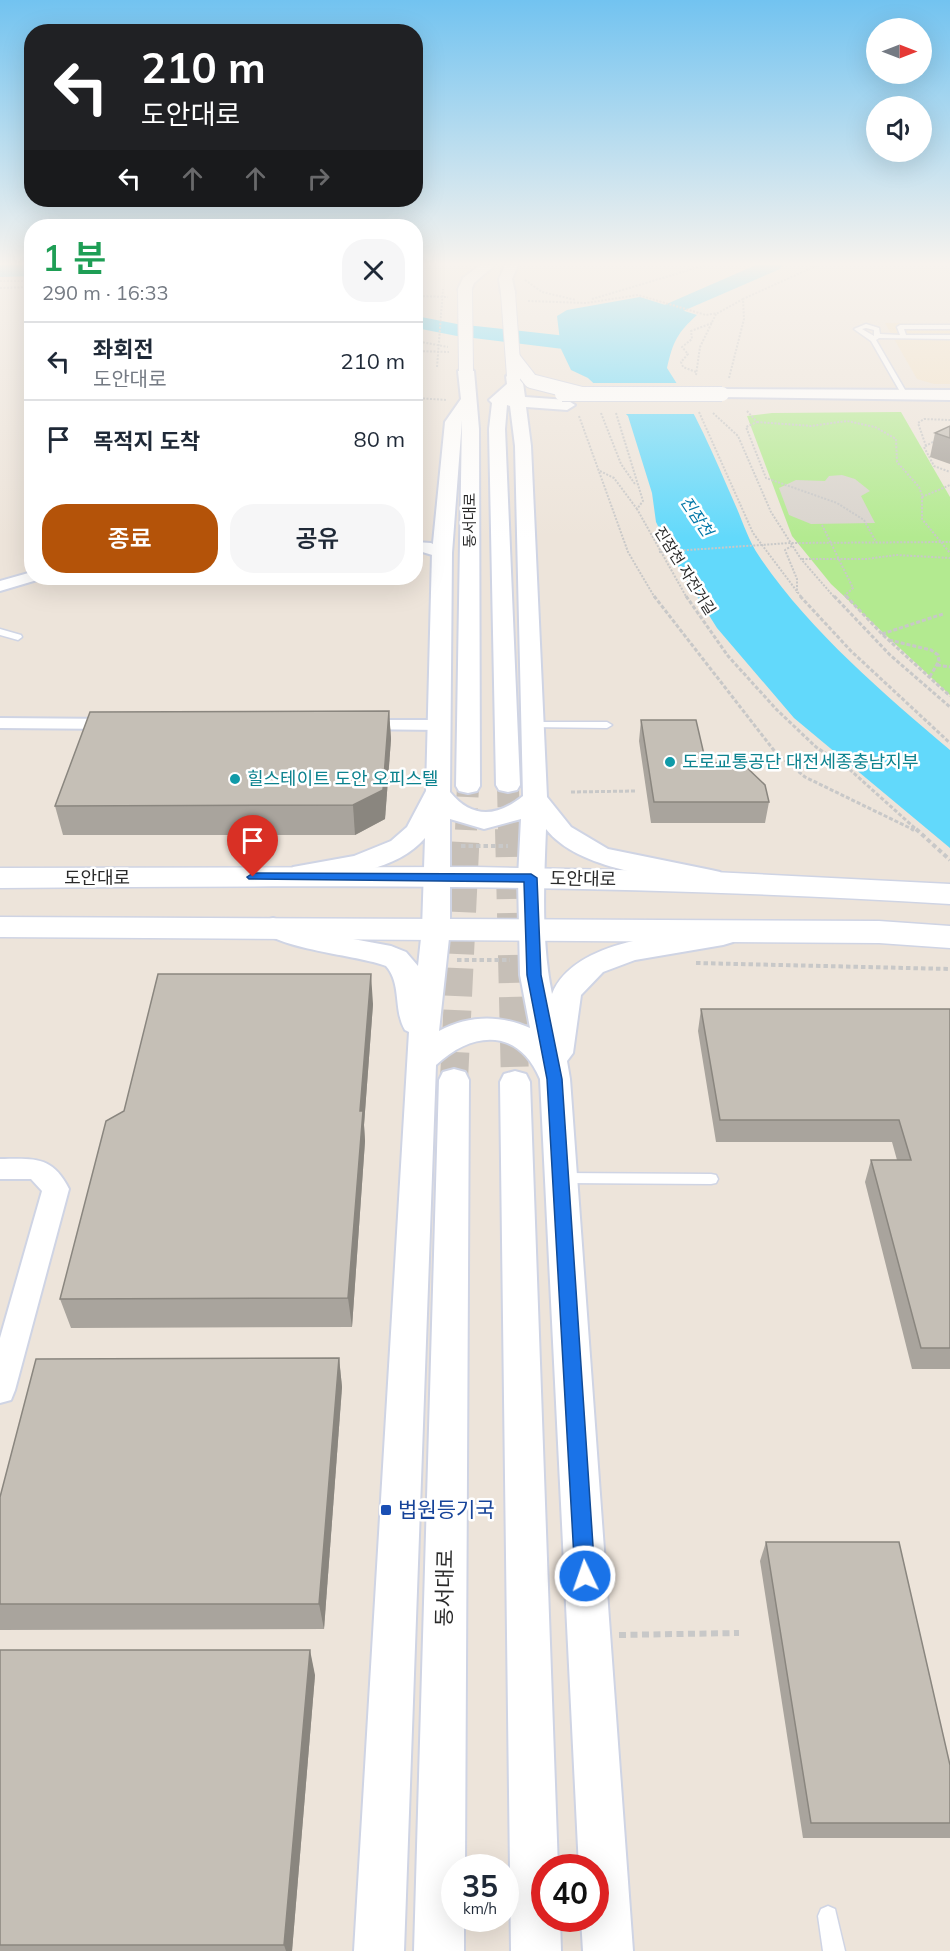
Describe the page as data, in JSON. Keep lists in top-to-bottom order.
{
  "streets": {
    "main road": ["도안대로"],
    "street": ["동서대로"],
    "path": ["진잠천 자전거길"]
  },
  "water": ["진잠천"],
  "places": {
    "other": ["도로교통공단 대전세종충남지부", "힐스테이트 도안 오피스텔"],
    "transit": ["법원등기국"]
  },
  "north": "right",
  "page": {
    "turn": ["210 m", "도안대로"],
    "heading": ["1 분", "290 m · 16:33"],
    "list": [
      {
        "name": "좌회전",
        "note": "도안대로",
        "value": "210 m"
      },
      {
        "name": "목적지 도착",
        "value": "80 m"
      }
    ],
    "buttons": ["종료", "공유"],
    "speed": "35 km/h",
    "limit": "40"
  }
}
